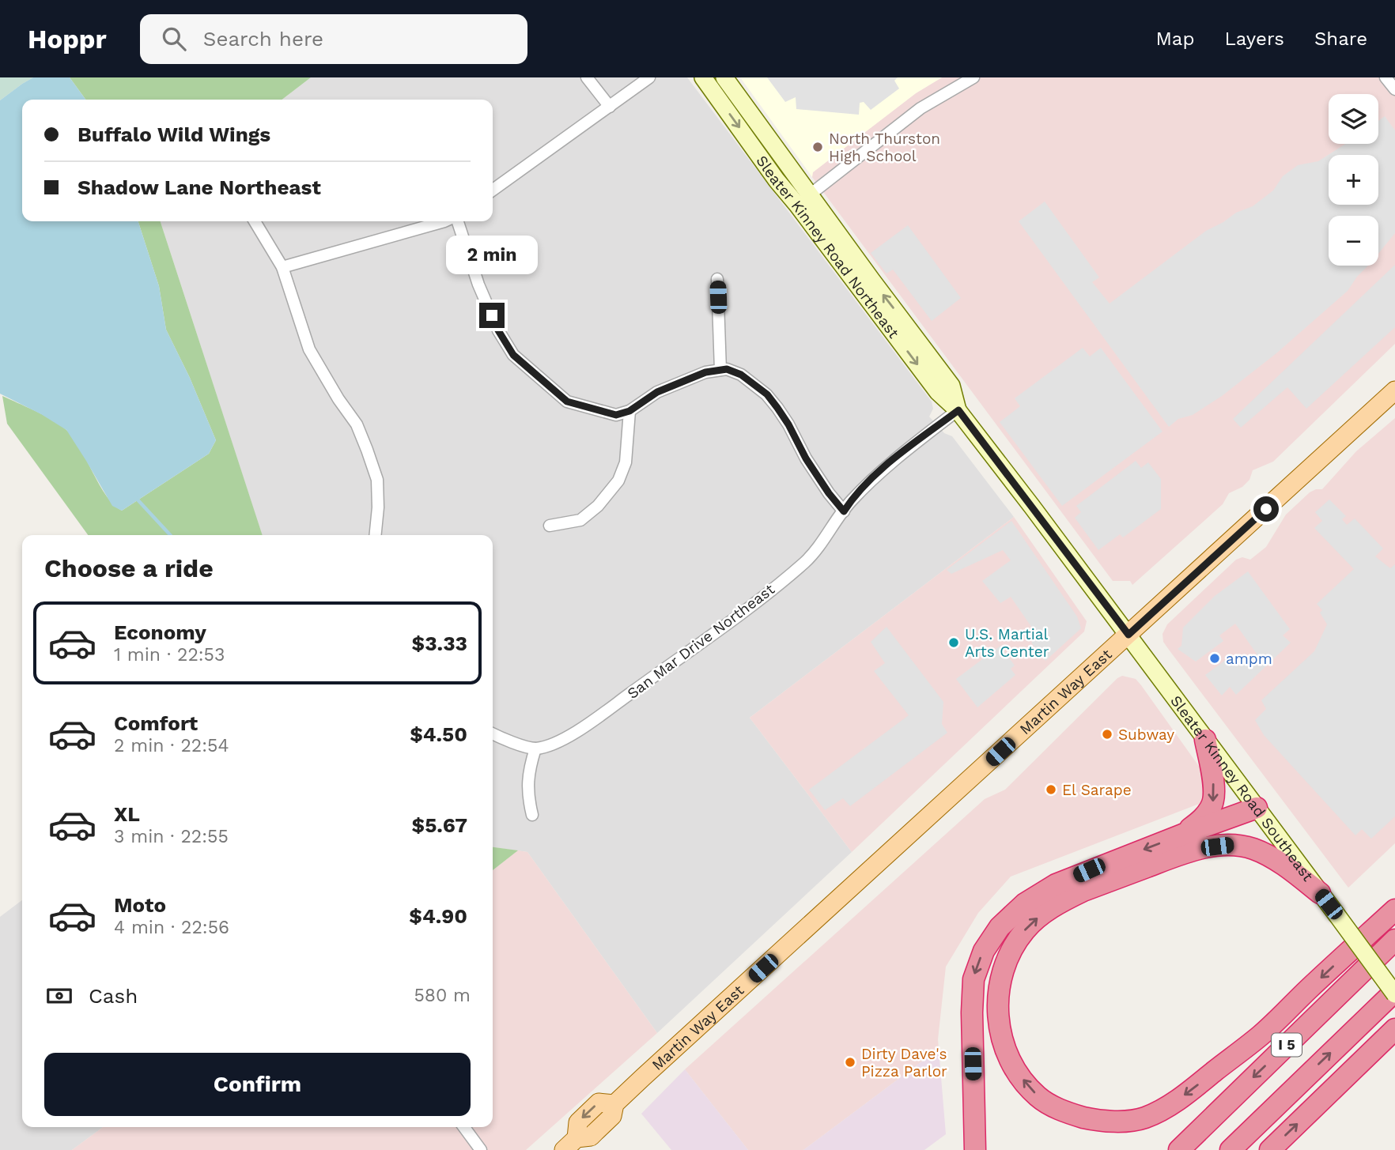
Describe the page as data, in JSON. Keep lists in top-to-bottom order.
{
  "streets": {
    "highway": ["I 5"],
    "main road": ["Martin Way East"],
    "street": ["Sleater Kinney Road Northeast", "San Mar Drive Northeast", "Sleater Kinney Road Southeast"]
  },
  "crossings": [
    ["Sleater Kinney Road Northeast", "San Mar Drive Northeast"],
    ["Sleater Kinney Road Northeast", "Martin Way East"],
    ["Sleater Kinney Road Northeast", "Sleater Kinney Road Southeast"],
    ["Martin Way East", "Sleater Kinney Road Southeast"],
    ["Sleater Kinney Road Southeast", "I 5"]
  ],
  "places": [
    "North Thurston High School",
    "U.S. Martial Arts Center",
    "ampm",
    "Subway",
    "El Sarape",
    "Dirty Dave's Pizza Parlor"
  ],
  "page": {
    "header": "Hoppr",
    "search": "Search here",
    "nav": ["Map", "Layers", "Share"],
    "map_buttons": ["+", "−"],
    "banner": ["Buffalo Wild Wings", "Shadow Lane Northeast"],
    "bubble": "2 min",
    "heading": "Choose a ride",
    "list": [
      {
        "name": "Economy",
        "note": "1 min · 22:53",
        "value": "$3.33"
      },
      {
        "name": "Comfort",
        "note": "2 min · 22:54",
        "value": "$4.50"
      },
      {
        "name": "XL",
        "note": "3 min · 22:55",
        "value": "$5.67"
      },
      {
        "name": "Moto",
        "note": "4 min · 22:56",
        "value": "$4.90"
      }
    ],
    "pay": ["Cash", "580 m"],
    "buttons": "Confirm"
  }
}
